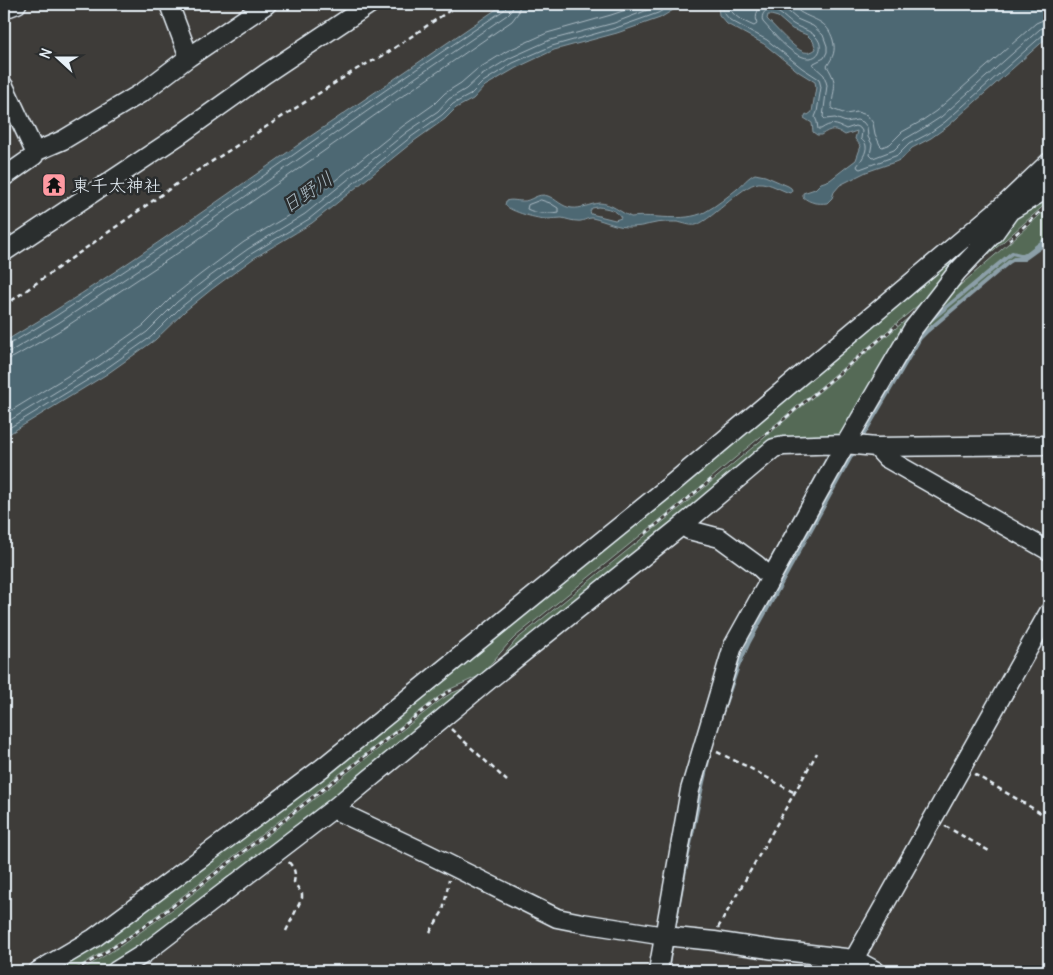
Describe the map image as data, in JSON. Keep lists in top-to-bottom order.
{
  "water": ["日野川"],
  "places": {
    "temple": ["東千太神社"]
  },
  "north": "left"
}
